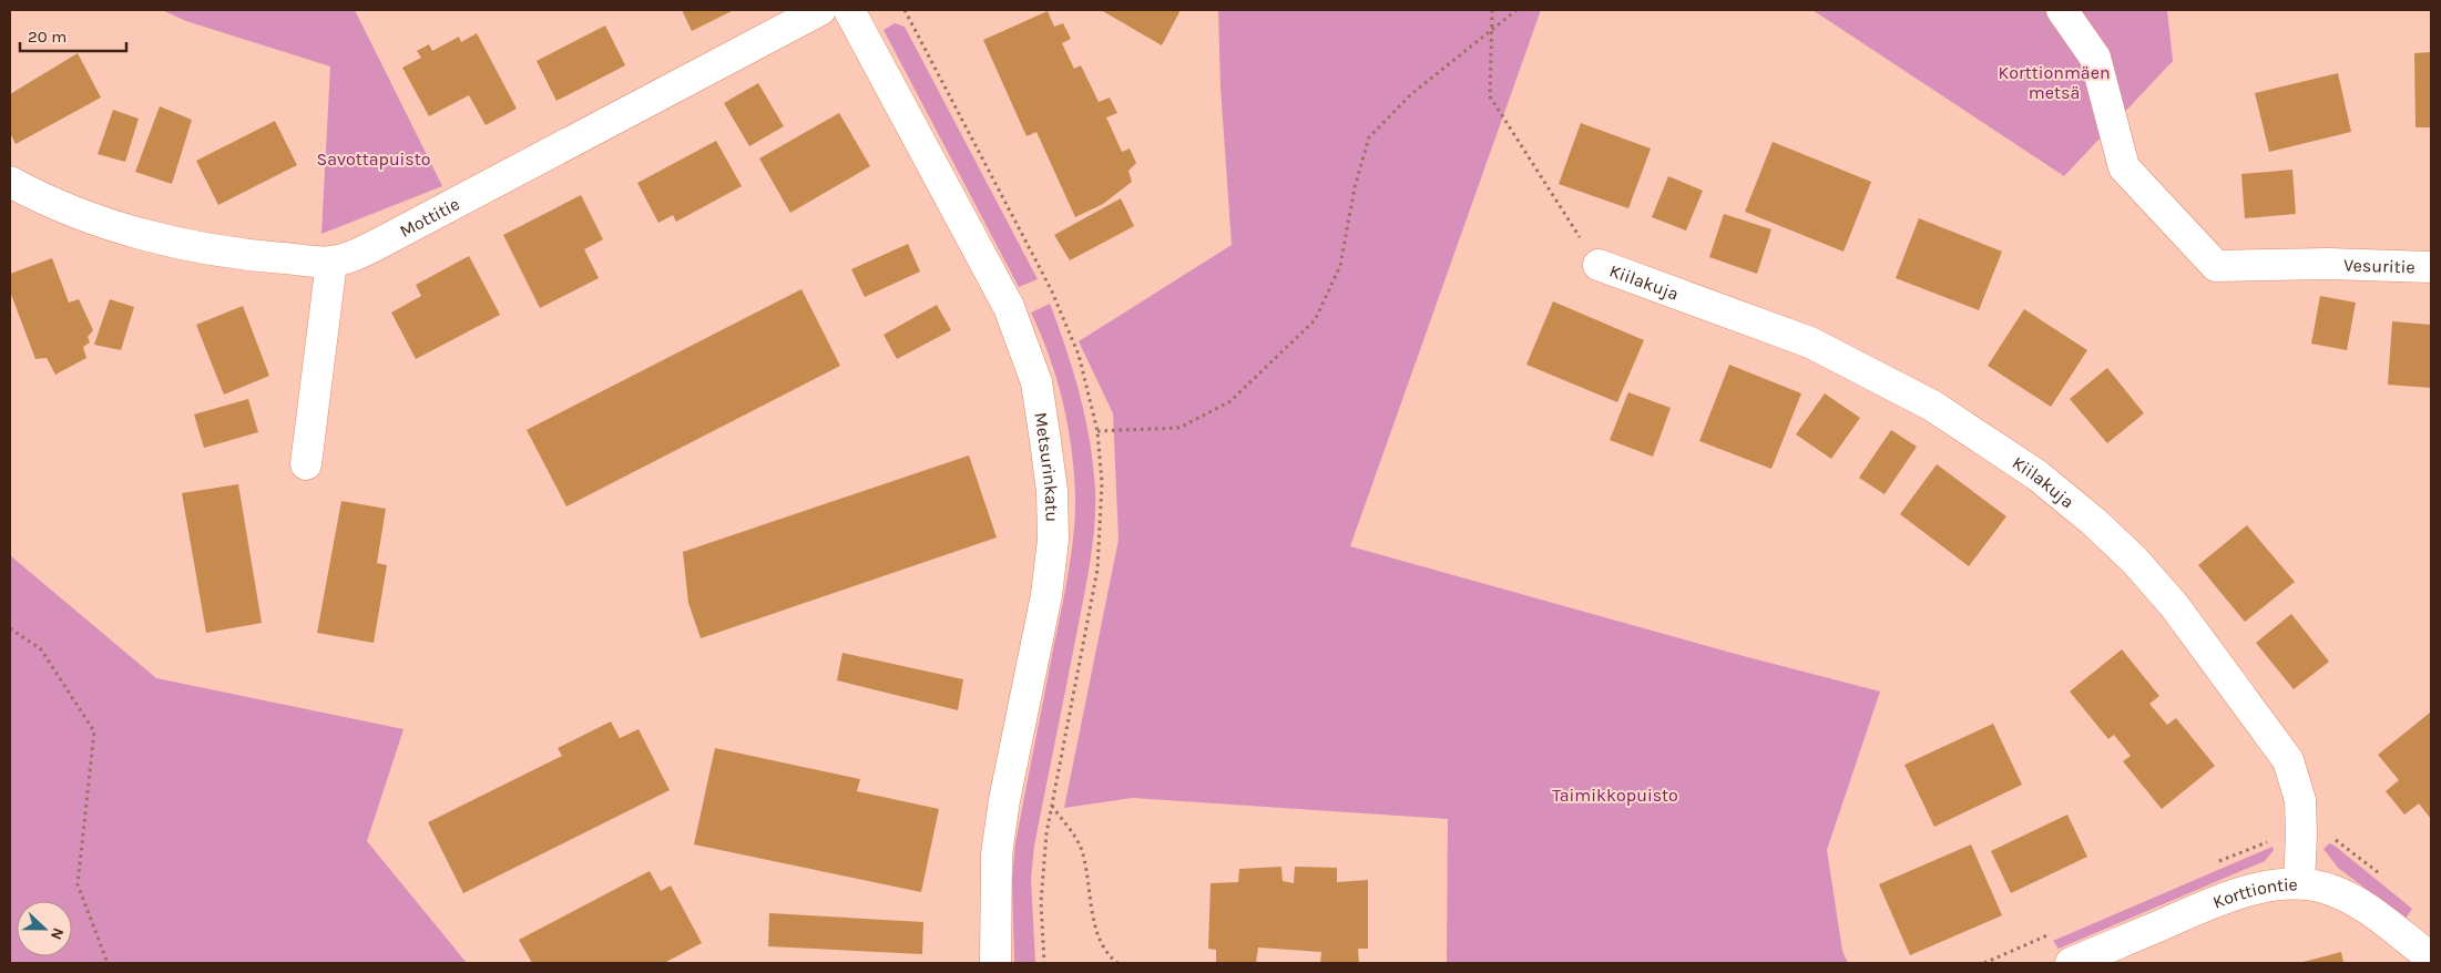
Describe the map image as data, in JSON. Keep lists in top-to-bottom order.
{
  "streets": {
    "street": [
      "Mottitie",
      "Vesuritie",
      "Kiilakuja",
      "Metsurinkatu",
      "Korttiontie"
    ]
  },
  "crossings": [
    ["Kiilakuja", "Korttiontie"]
  ],
  "parks": ["Korttionmäen metsä", "Savottapuisto", "Taimikkopuisto"],
  "scale_bar": "20 m",
  "north": "right"
}
